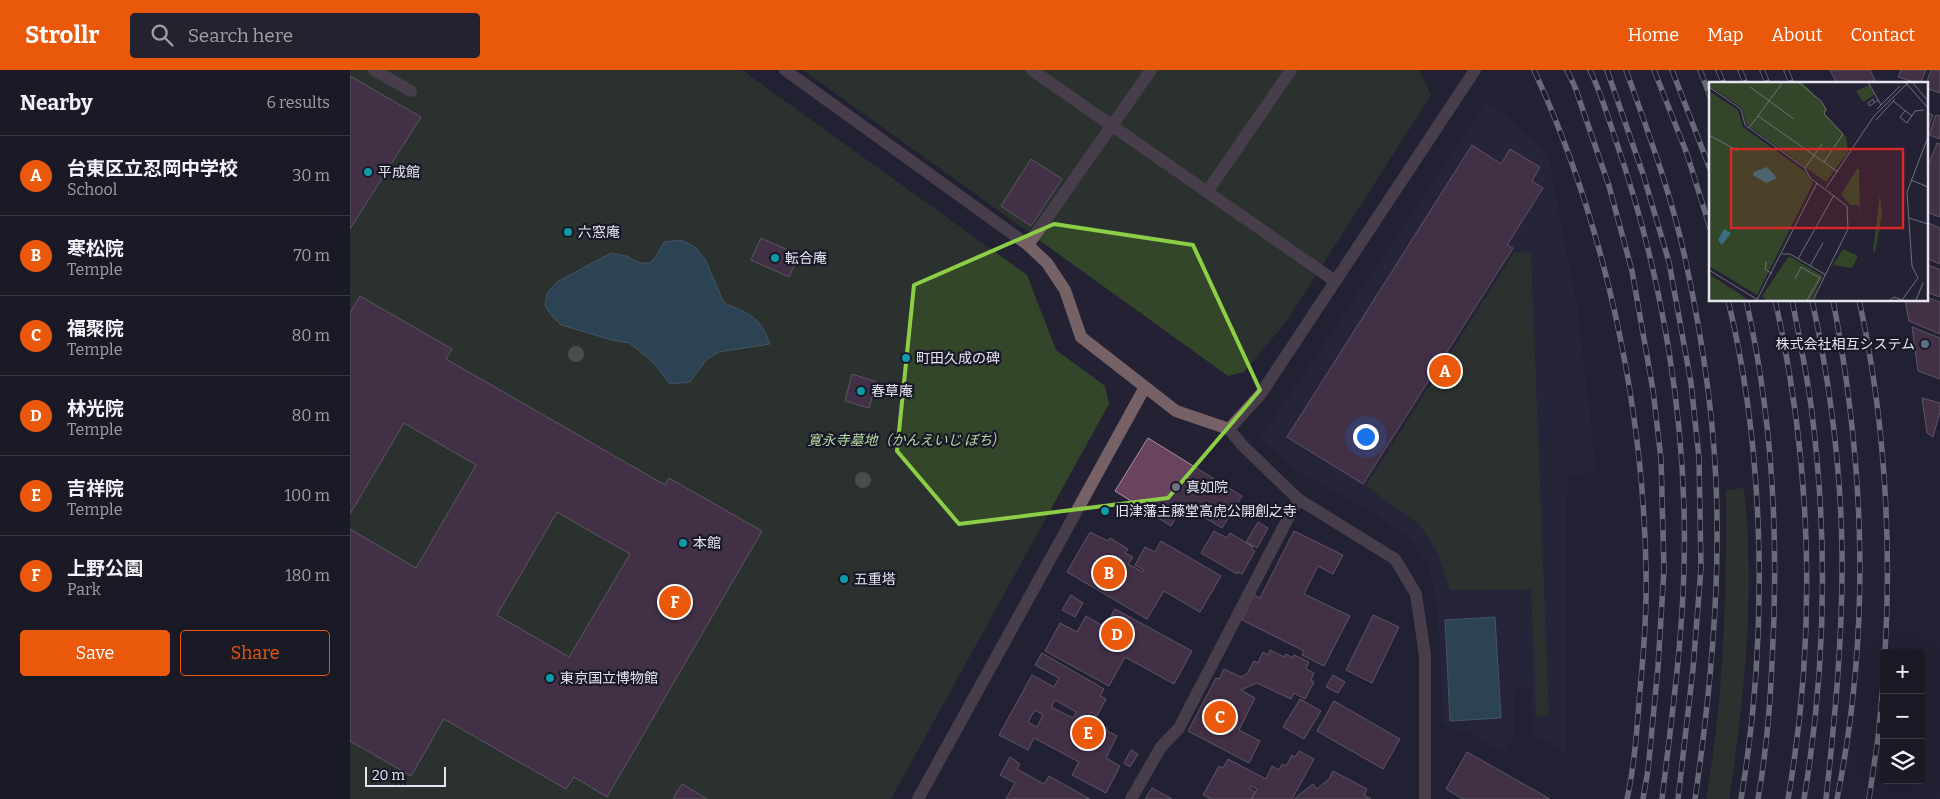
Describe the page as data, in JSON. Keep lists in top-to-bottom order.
{
  "parks": ["寛永寺墓地（かんえいじ ぼち)"],
  "places": [
    "平成館",
    "六窓庵",
    "転合庵",
    "株式会社相互システム",
    "町田久成の碑",
    "春草庵",
    "真如院",
    "旧津藩主藤堂高虎公開創之寺",
    "本館",
    "五重塔",
    "東京国立博物館"
  ],
  "scale_bar": "20 m",
  "page": {
    "header": "Strollr",
    "search": "Search here",
    "nav": [
      "Home",
      "Map",
      "About",
      "Contact"
    ],
    "heading": ["Nearby", "6 results"],
    "list": [
      {
        "mark": "A",
        "name": "台東区立忍岡中学校",
        "note": "School",
        "value": "30 m"
      },
      {
        "mark": "B",
        "name": "寒松院",
        "note": "Temple",
        "value": "70 m"
      },
      {
        "mark": "C",
        "name": "福聚院",
        "note": "Temple",
        "value": "80 m"
      },
      {
        "mark": "D",
        "name": "林光院",
        "note": "Temple",
        "value": "80 m"
      },
      {
        "mark": "E",
        "name": "吉祥院",
        "note": "Temple",
        "value": "100 m"
      },
      {
        "mark": "F",
        "name": "上野公園",
        "note": "Park",
        "value": "180 m"
      }
    ],
    "pins": [
      "A",
      "B",
      "F",
      "D",
      "C",
      "E"
    ],
    "buttons": ["Save", "Share"],
    "map_buttons": ["+", "−"],
    "scale": "20 m"
  }
}
